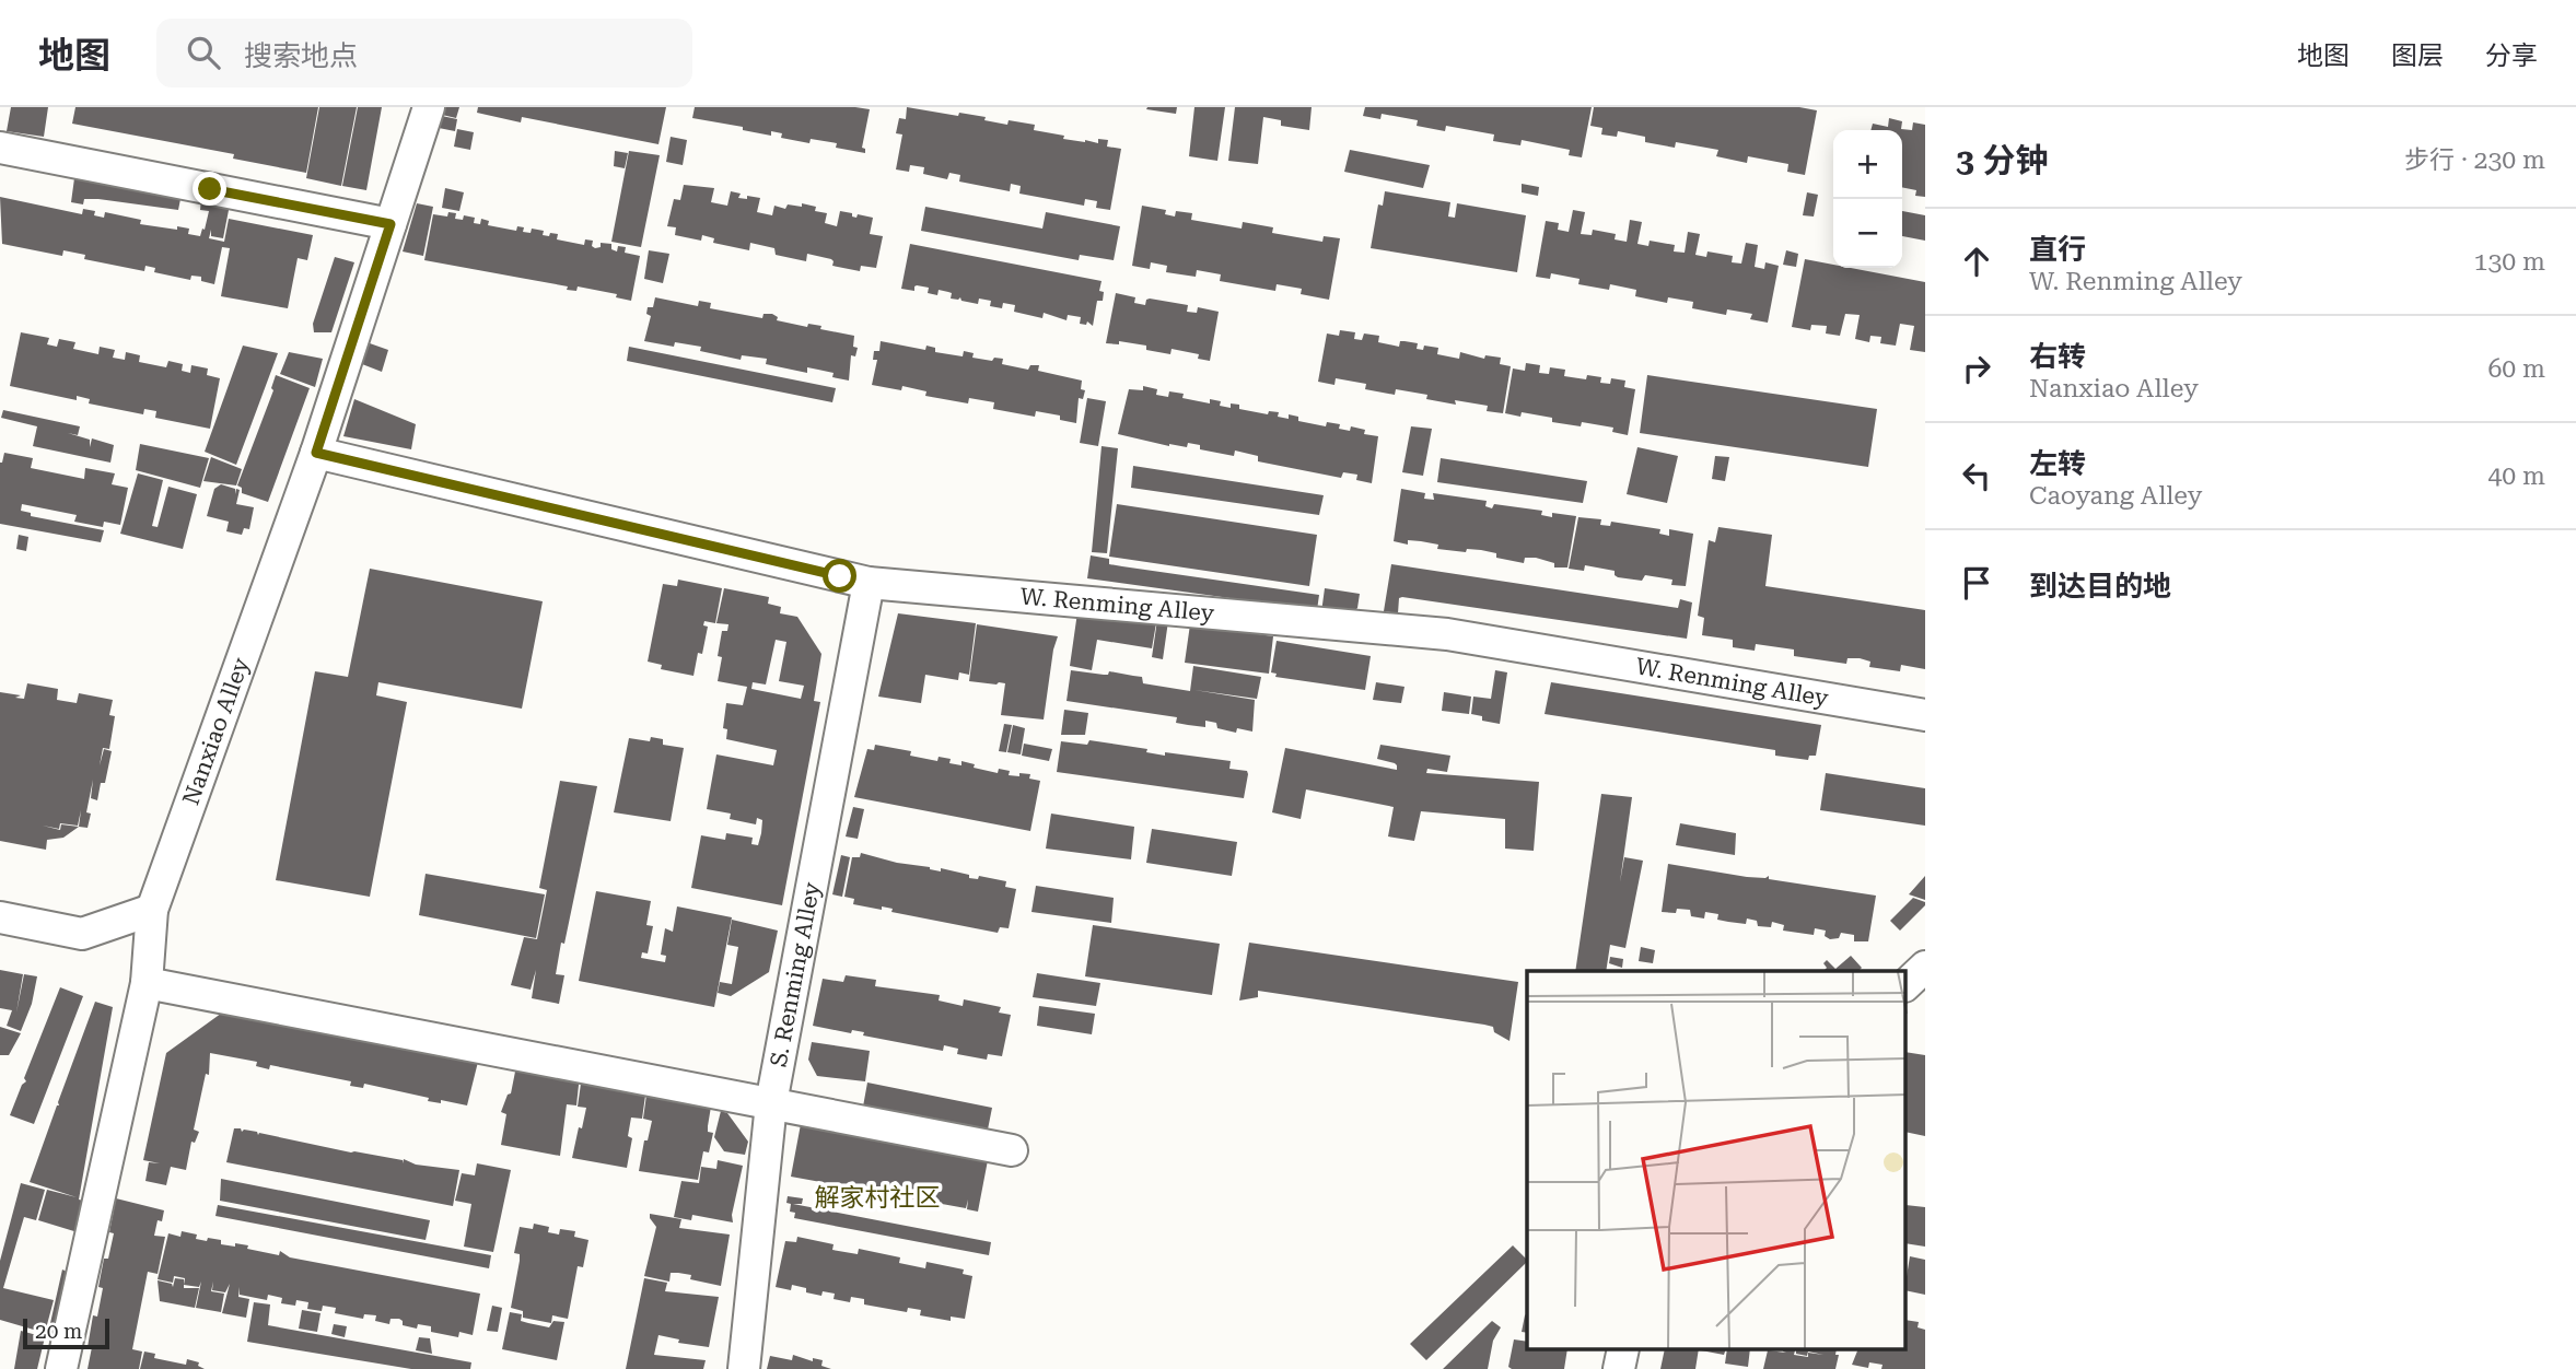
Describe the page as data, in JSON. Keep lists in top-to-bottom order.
{
  "streets": {
    "street": ["W. Renming Alley", "Nanxiao Alley", "S. Renming Alley"]
  },
  "crossings": [
    ["W. Renming Alley", "Nanxiao Alley"],
    ["W. Renming Alley", "S. Renming Alley"]
  ],
  "districts": ["解家村社区"],
  "scale_bar": "20 m",
  "page": {
    "header": "地图",
    "search": "搜索地点",
    "nav": ["地图", "图层", "分享"],
    "heading": ["3 分钟", "步行 · 230 m"],
    "map_buttons": ["+", "−"],
    "list": [
      ["直行", "W. Renming Alley", "130 m"],
      ["右转", "Nanxiao Alley", "60 m"],
      ["左转", "Caoyang Alley", "40 m"],
      "到达目的地"
    ],
    "scale": "20 m"
  }
}
